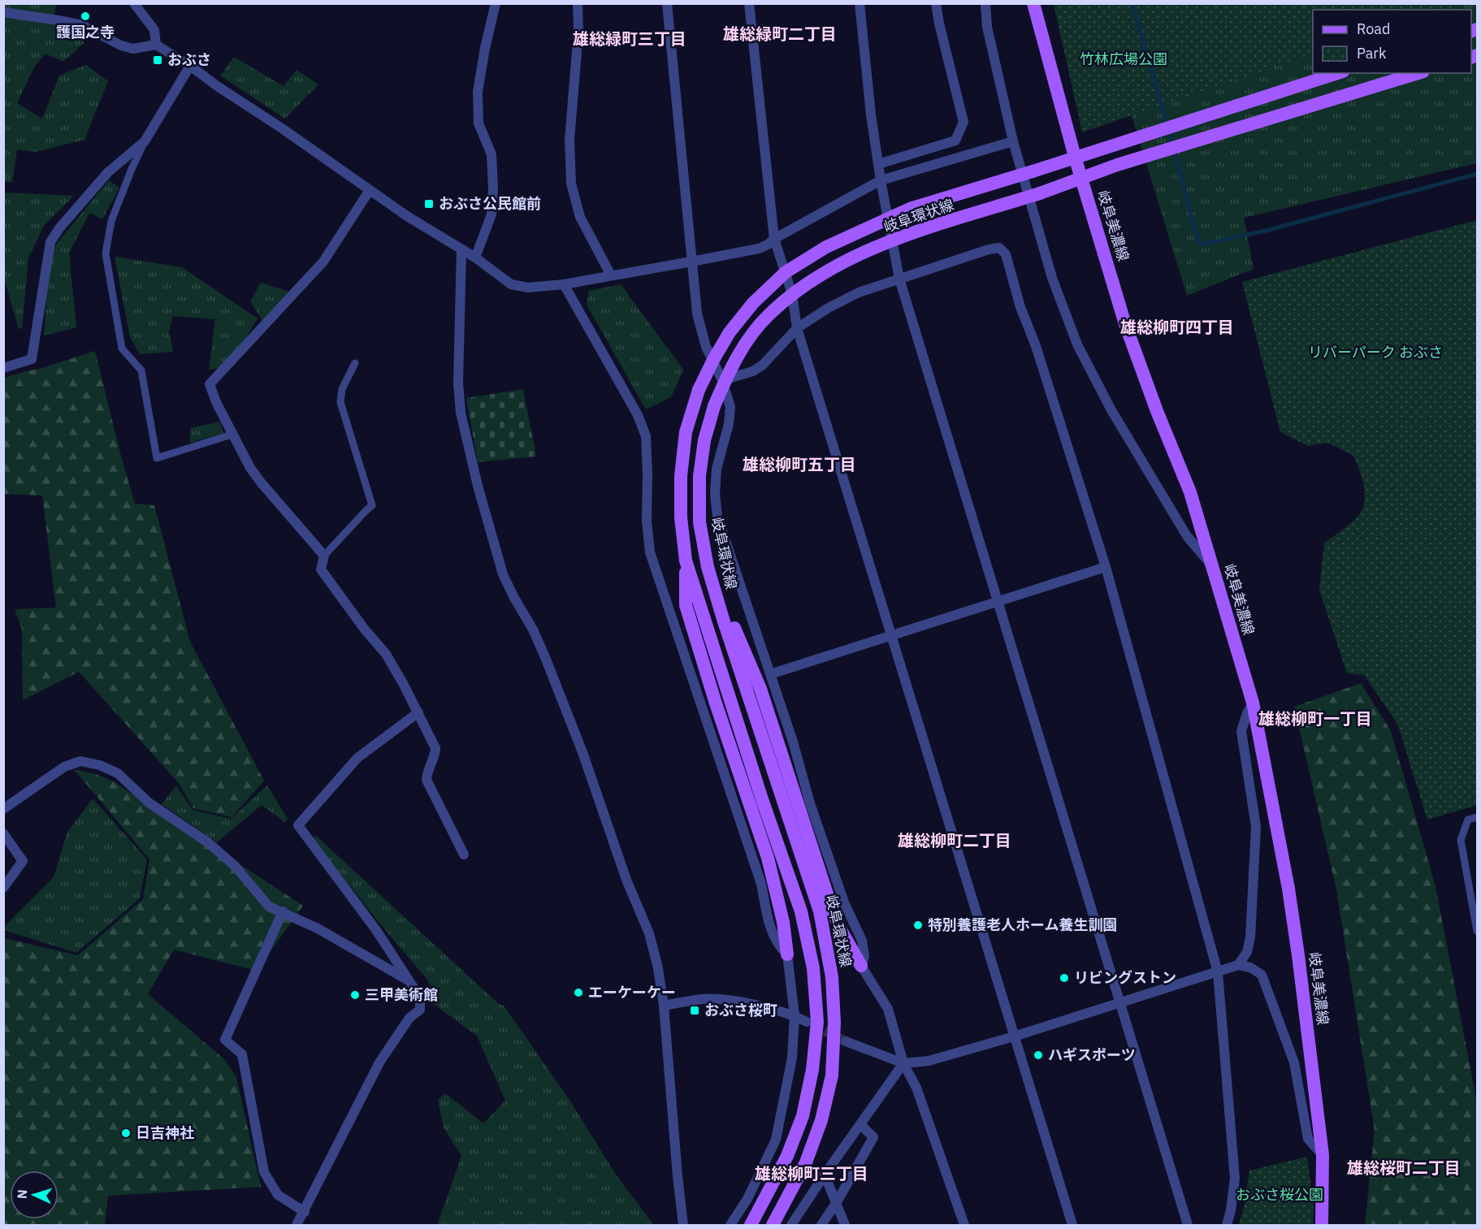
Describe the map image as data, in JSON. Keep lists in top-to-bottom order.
{
  "streets": {
    "main road": ["岐阜環状線", "岐阜美濃線"]
  },
  "crossings": [
    ["岐阜環状線", "岐阜美濃線"]
  ],
  "districts": [
    "雄総緑町二丁目",
    "雄総緑町三丁目",
    "雄総柳町四丁目",
    "雄総柳町五丁目",
    "雄総柳町一丁目",
    "雄総柳町二丁目",
    "雄総桜町二丁目",
    "雄総柳町三丁目"
  ],
  "parks": ["竹林広場公園", "リバーパーク おぶさ", "おぶさ桜公園"],
  "places": {
    "other": [
      "護国之寺",
      "特別養護老人ホーム養生訓園",
      "リビングストン",
      "エーケーケー",
      "三甲美術館",
      "ハギスポーツ",
      "日吉神社"
    ],
    "transit": ["おぶさ", "おぶさ公民館前", "おぶさ桜町"]
  },
  "legend": ["Road", "Park"],
  "north": "left"
}
